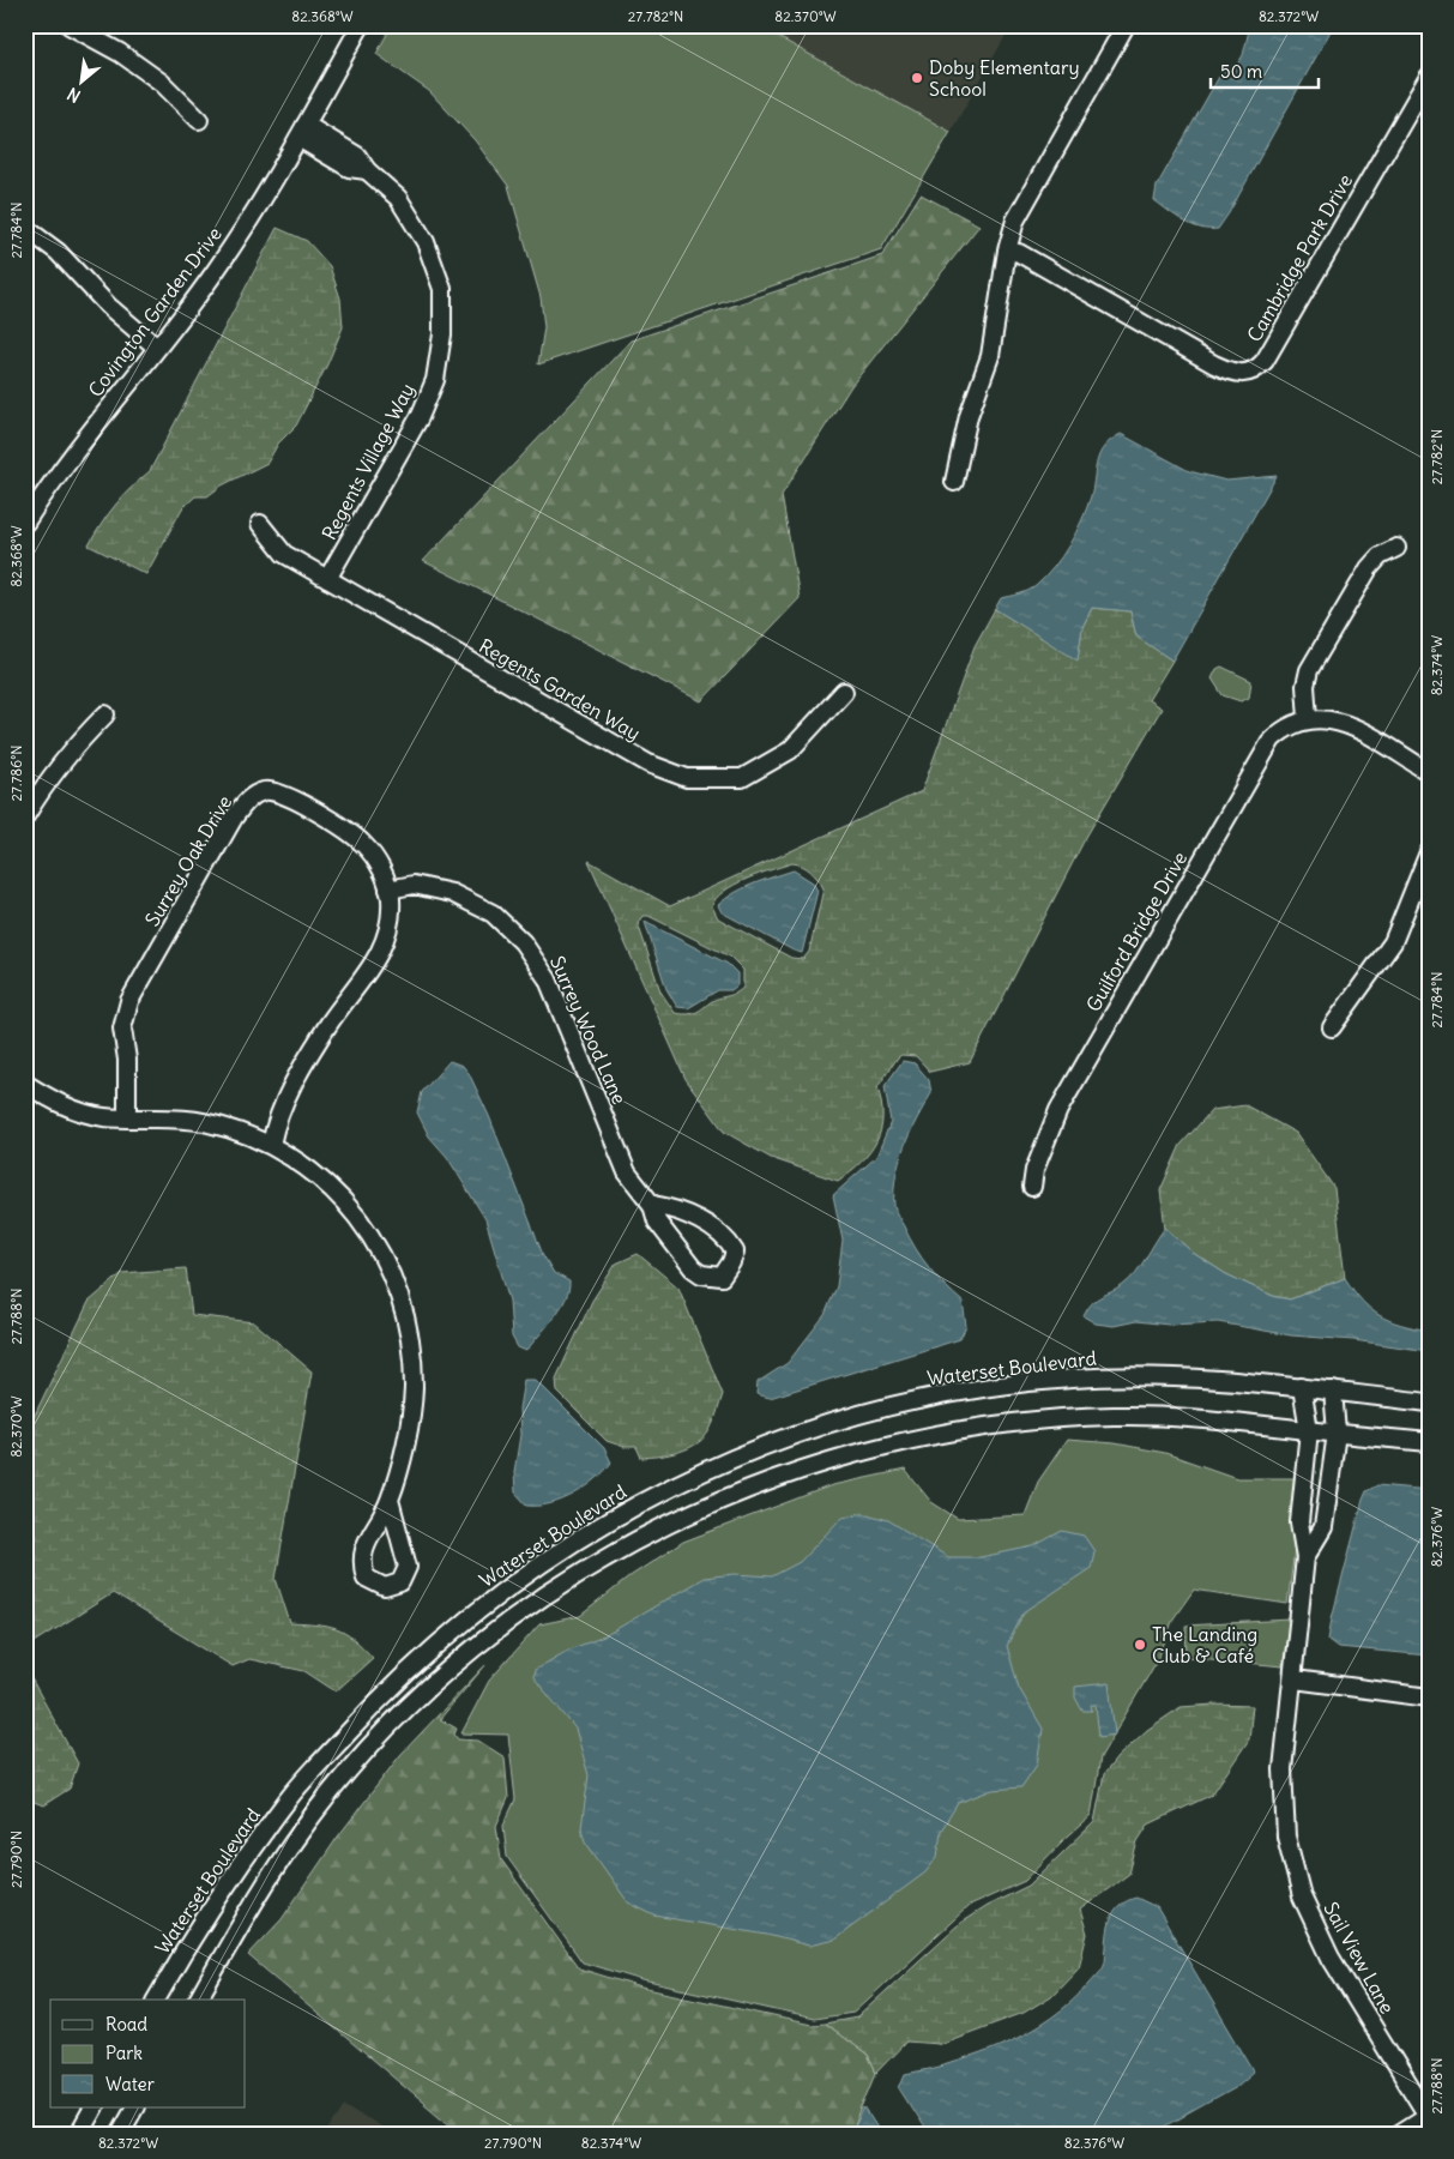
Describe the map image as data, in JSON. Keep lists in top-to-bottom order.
{
  "streets": {
    "street": [
      "Cambridge Park Drive",
      "Covington Garden Drive",
      "Regents Village Way",
      "Regents Garden Way",
      "Surrey Oak Drive",
      "Guilford Bridge Drive",
      "Surrey Wood Lane",
      "Waterset Boulevard",
      "Sail View Lane"
    ]
  },
  "crossings": [
    ["Covington Garden Drive", "Regents Village Way"],
    ["Regents Village Way", "Regents Garden Way"],
    ["Surrey Oak Drive", "Surrey Wood Lane"],
    ["Waterset Boulevard", "Sail View Lane"]
  ],
  "places": ["Doby Elementary School", "The Landing Club & Café"],
  "legend": ["Road", "Park", "Water"],
  "scale_bar": "50 m",
  "north": "bottom left",
  "coordinates": [
    "82.368°W",
    "27.782°N",
    "82.370°W",
    "82.372°W",
    "27.784°N",
    "82.374°W",
    "27.786°N",
    "27.788°N",
    "82.376°W",
    "27.790°N"
  ]
}
